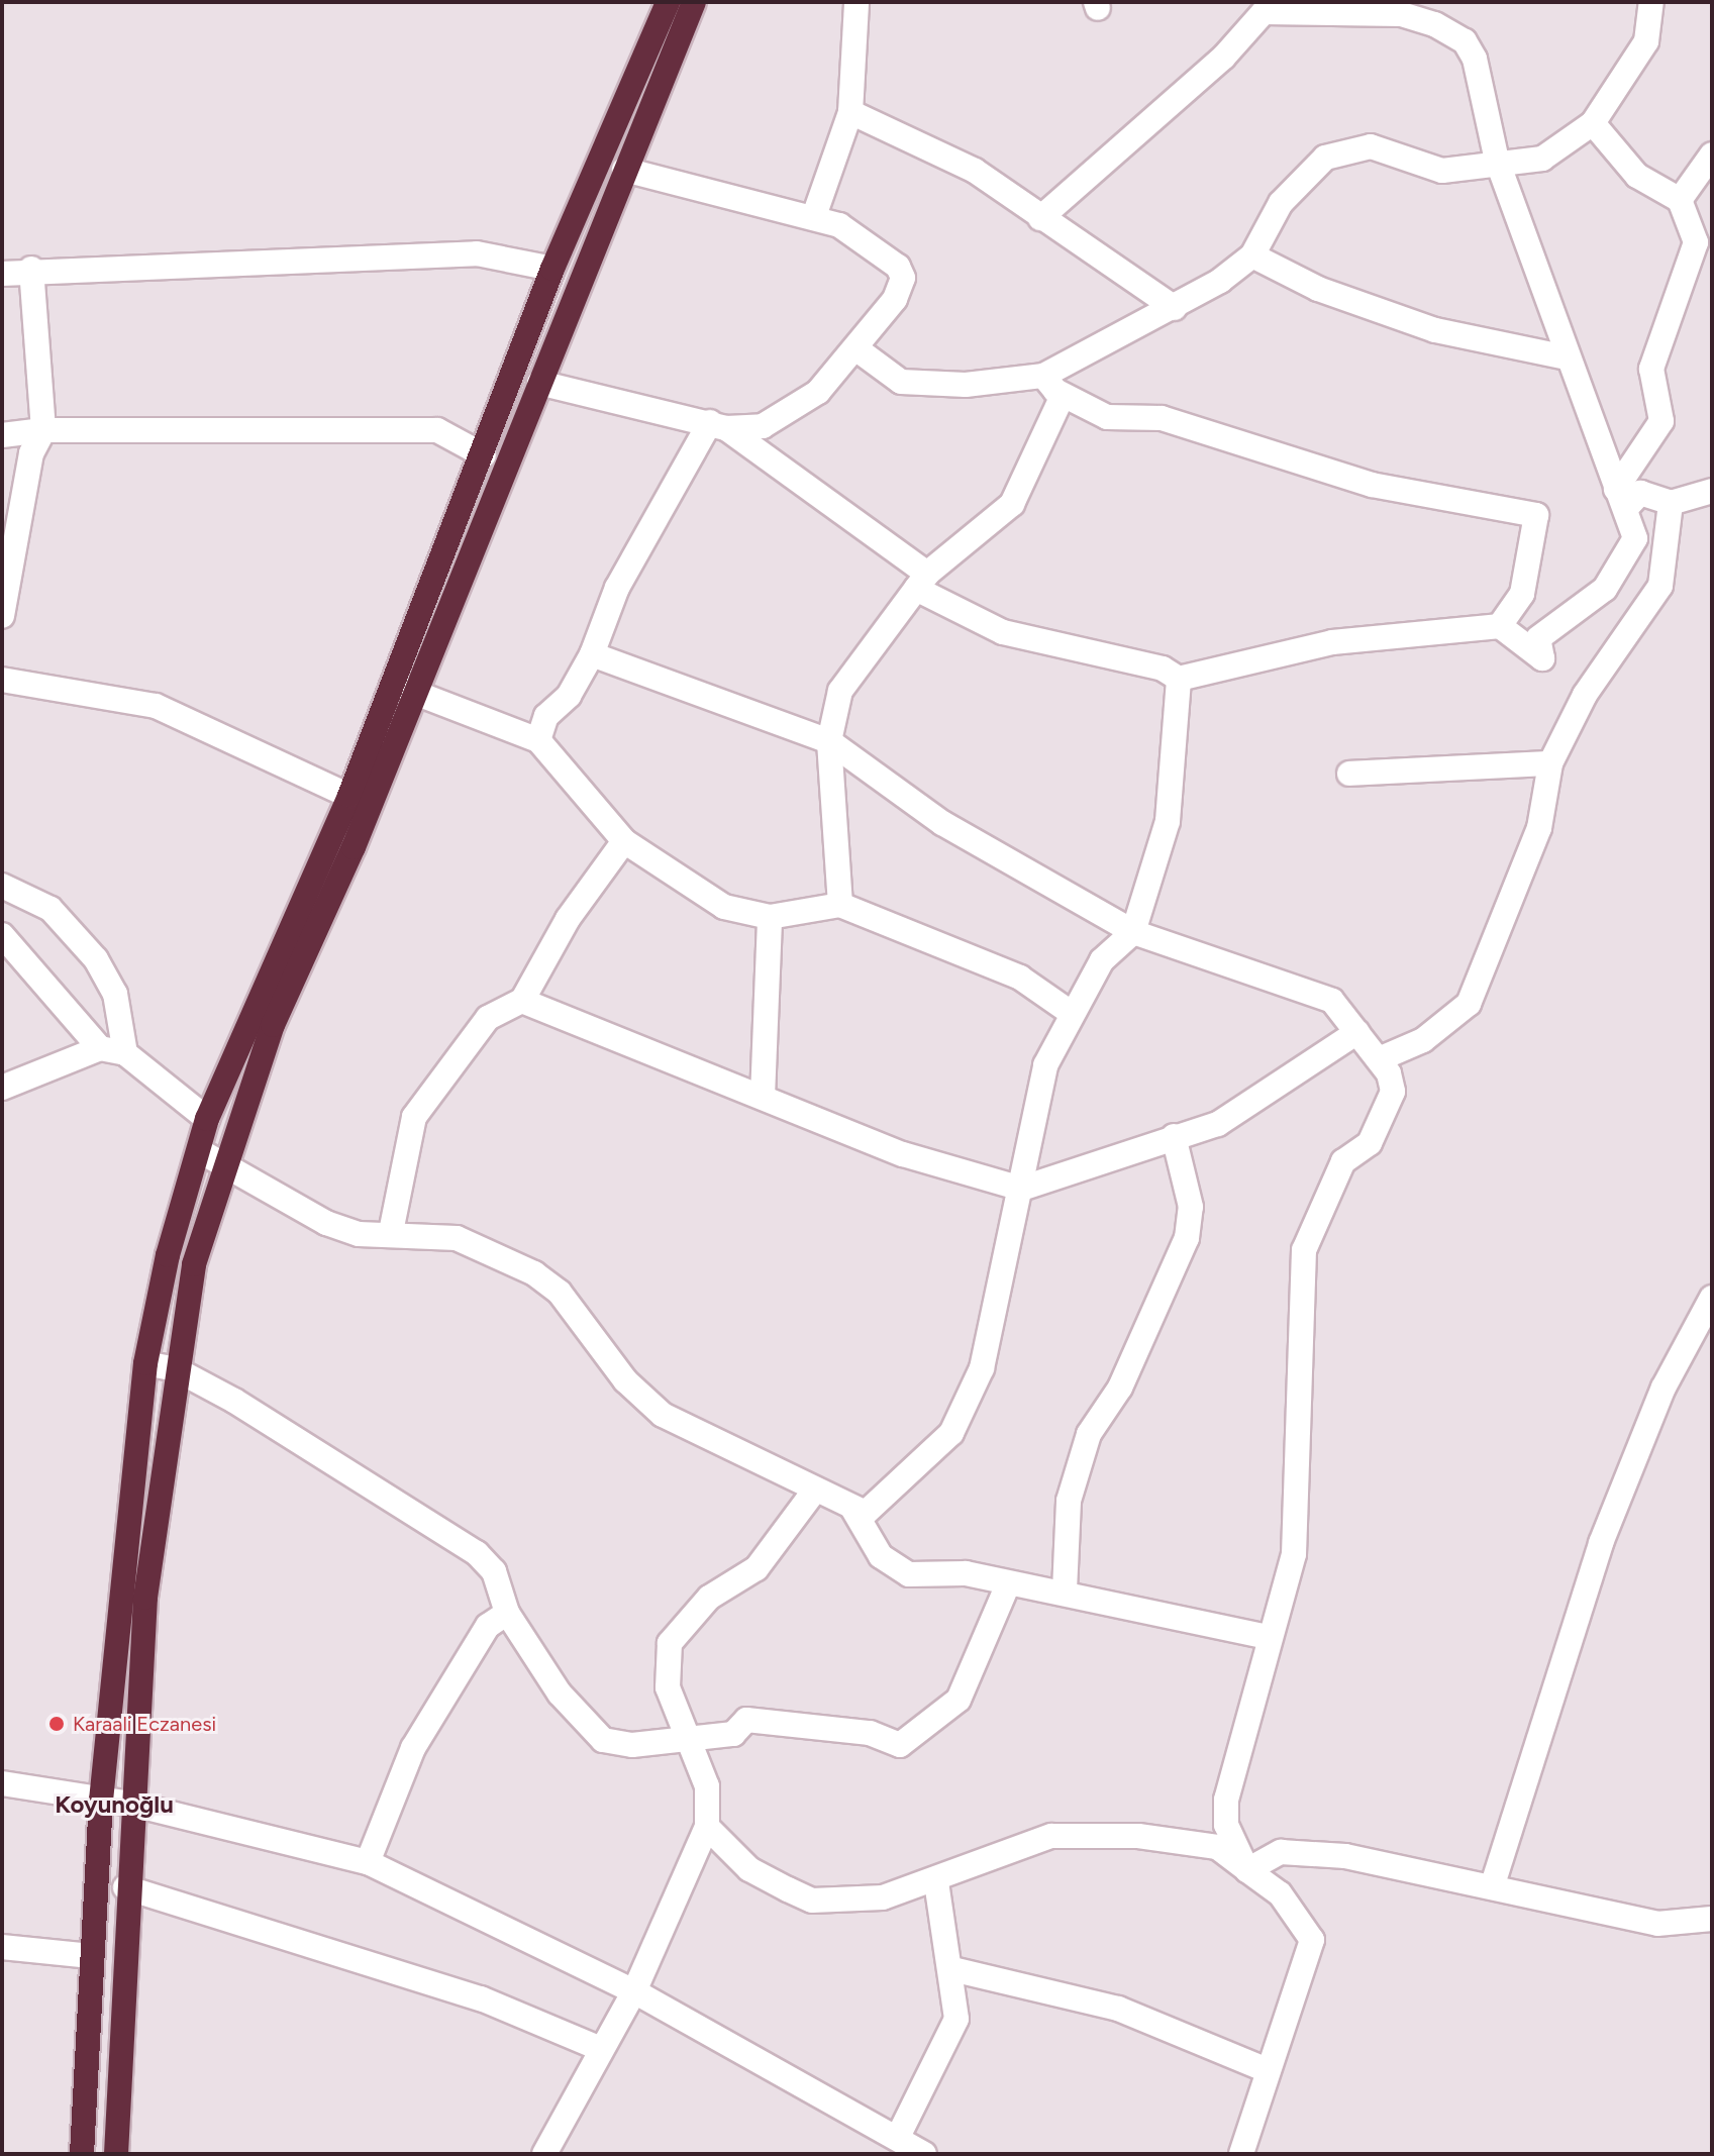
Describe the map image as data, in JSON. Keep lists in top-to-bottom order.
{
  "districts": ["Koyunoğlu"],
  "places": ["Karaali Eczanesi"]
}
